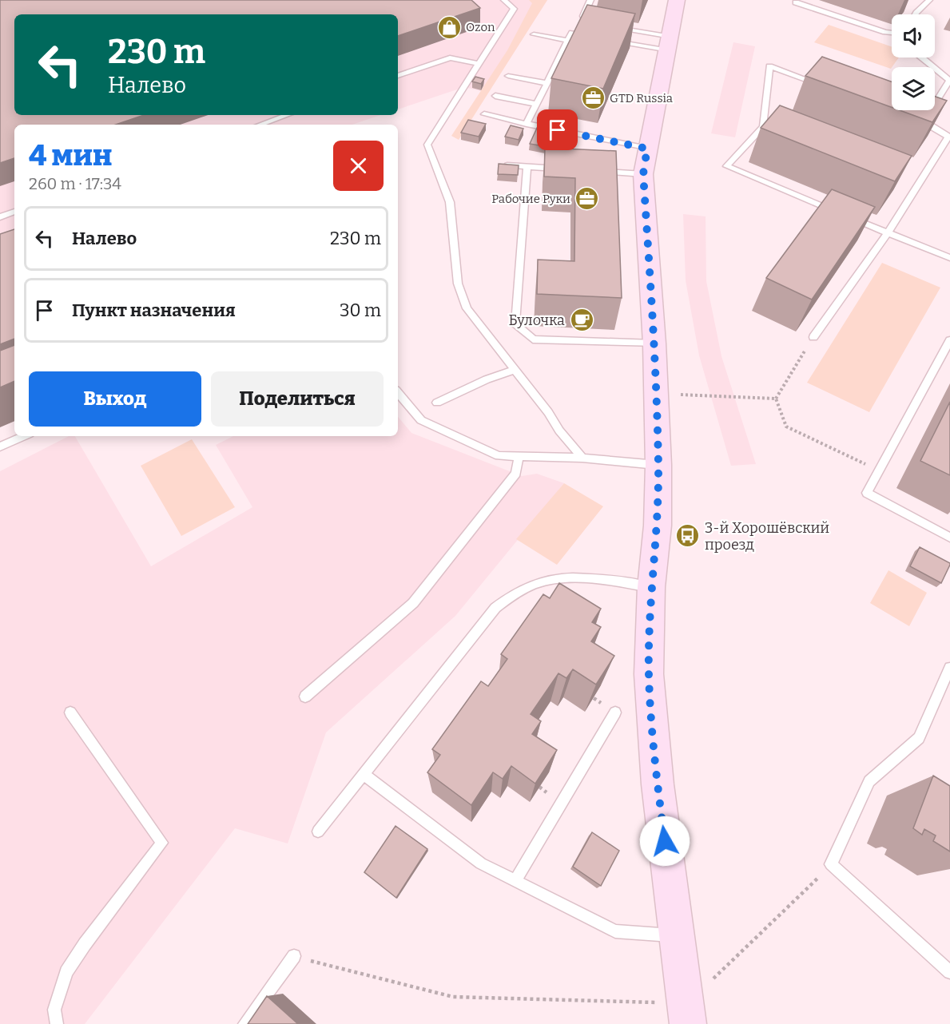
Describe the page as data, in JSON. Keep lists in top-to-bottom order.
{
  "places": {
    "shop": ["Ozon"],
    "office": ["GTD Russia", "Рабочие Руки"],
    "cafe": ["Булочка"],
    "bus stop": ["3-й Хорошёвский проезд"]
  },
  "page": {
    "turn": ["230 m", "Налево"],
    "heading": ["4 мин", "260 m · 17:34"],
    "list": [
      {
        "name": "Налево",
        "value": "230 m"
      },
      {
        "name": "Пункт назначения",
        "value": "30 m"
      }
    ],
    "buttons": ["Выход", "Поделиться"]
  }
}
